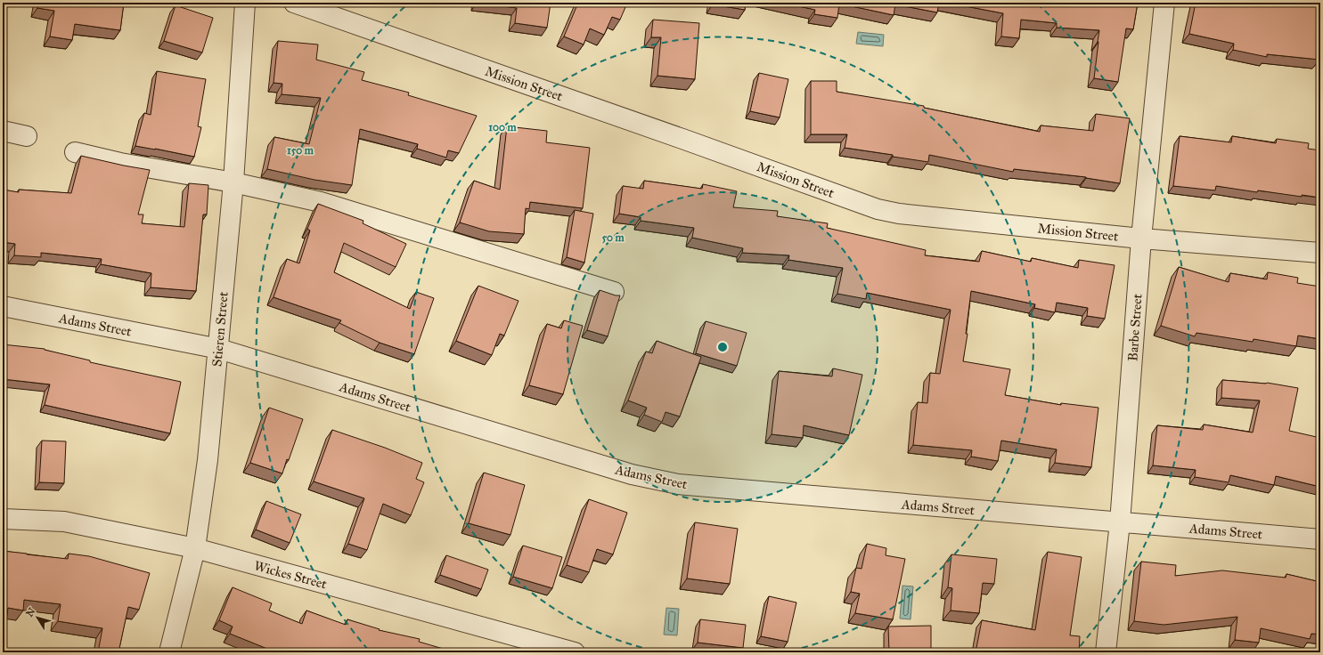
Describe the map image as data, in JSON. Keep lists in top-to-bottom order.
{
  "streets": {
    "street": [
      "Mission Street",
      "Adams Street",
      "Barbe Street",
      "Stieren Street",
      "Wickes Street"
    ]
  },
  "crossings": [
    ["Mission Street", "Barbe Street"],
    ["Adams Street", "Barbe Street"],
    ["Adams Street", "Stieren Street"],
    ["Stieren Street", "Wickes Street"]
  ],
  "north": "top left",
  "rings": ["100 m", "150 m", "50 m"]
}
